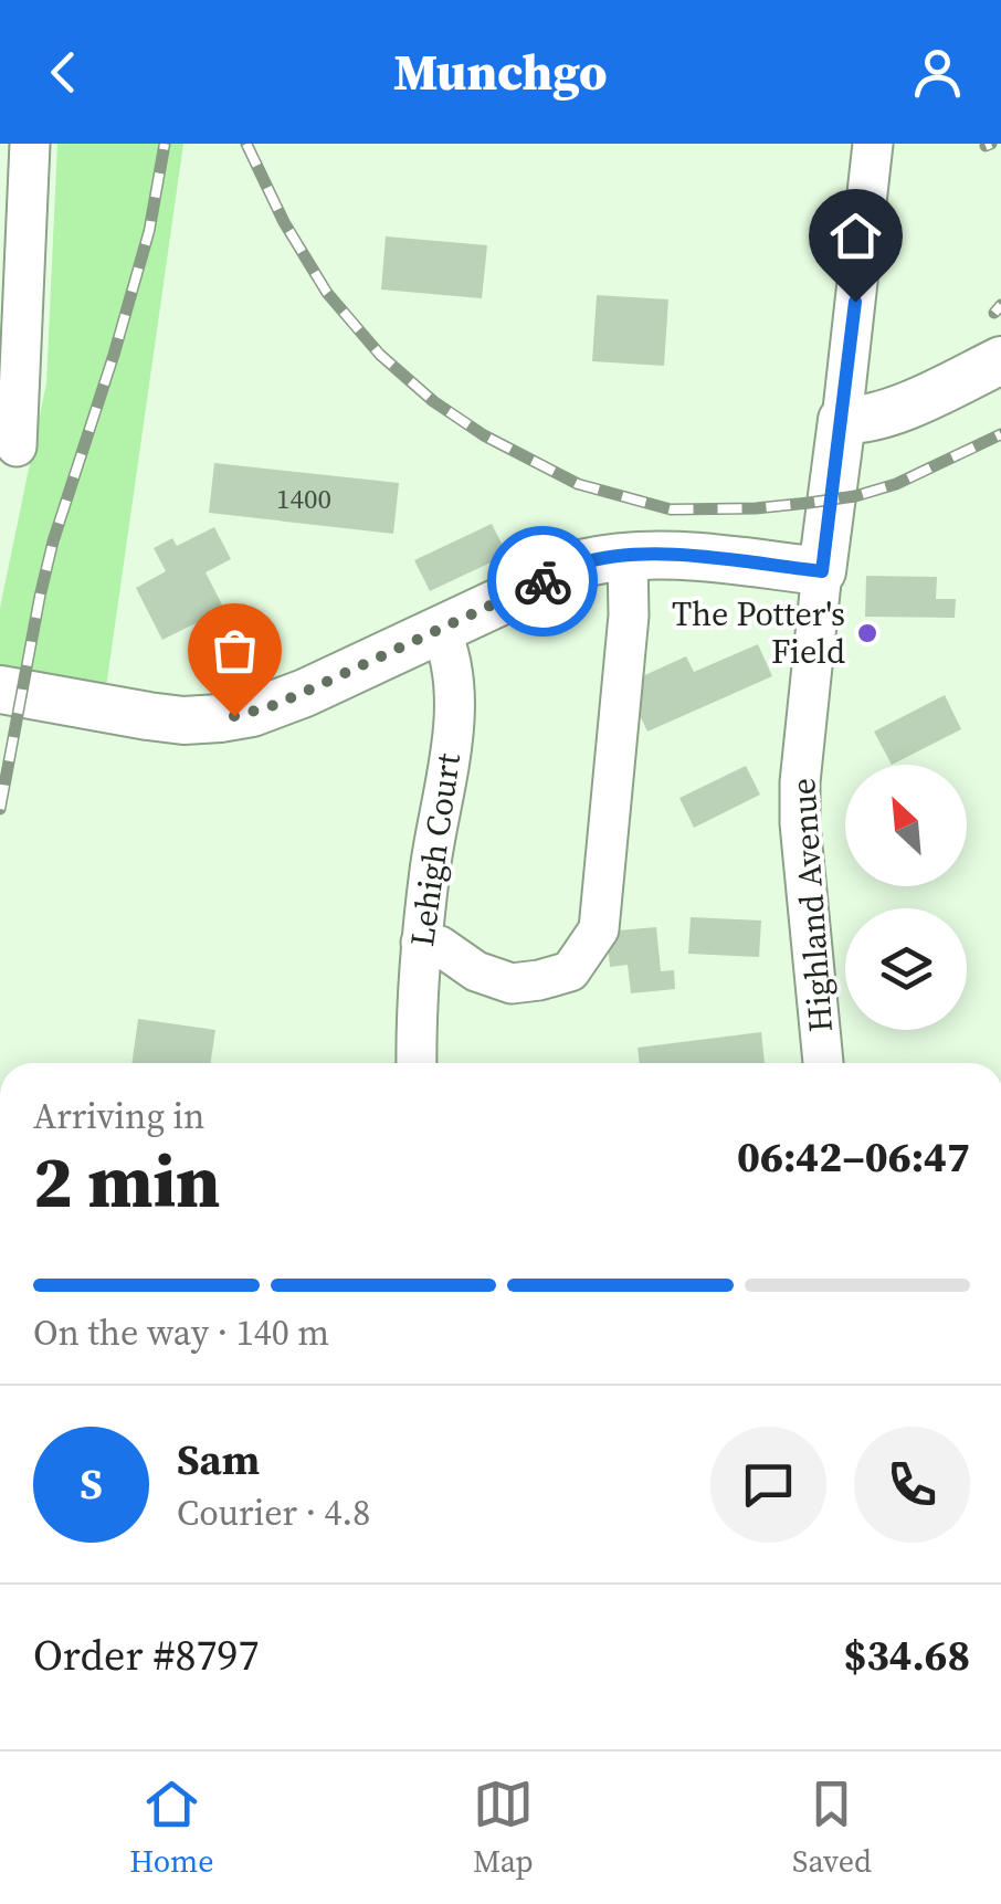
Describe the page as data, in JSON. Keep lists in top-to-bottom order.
{
  "streets": {
    "main road": ["Highland Avenue"],
    "street": ["Lehigh Court"]
  },
  "places": ["The Potter's Field"],
  "house_numbers": ["1400"],
  "north": "top left",
  "page": {
    "header": "Munchgo",
    "heading": ["2 min", "Arriving in", "06:42–06:47"],
    "panel": [
      "Sam",
      "Courier · 4.8",
      "Order #8797",
      "$34.68"
    ],
    "bar": "On the way · 140 m",
    "round": "S",
    "tabs": ["Home", "Map", "Saved"]
  }
}
